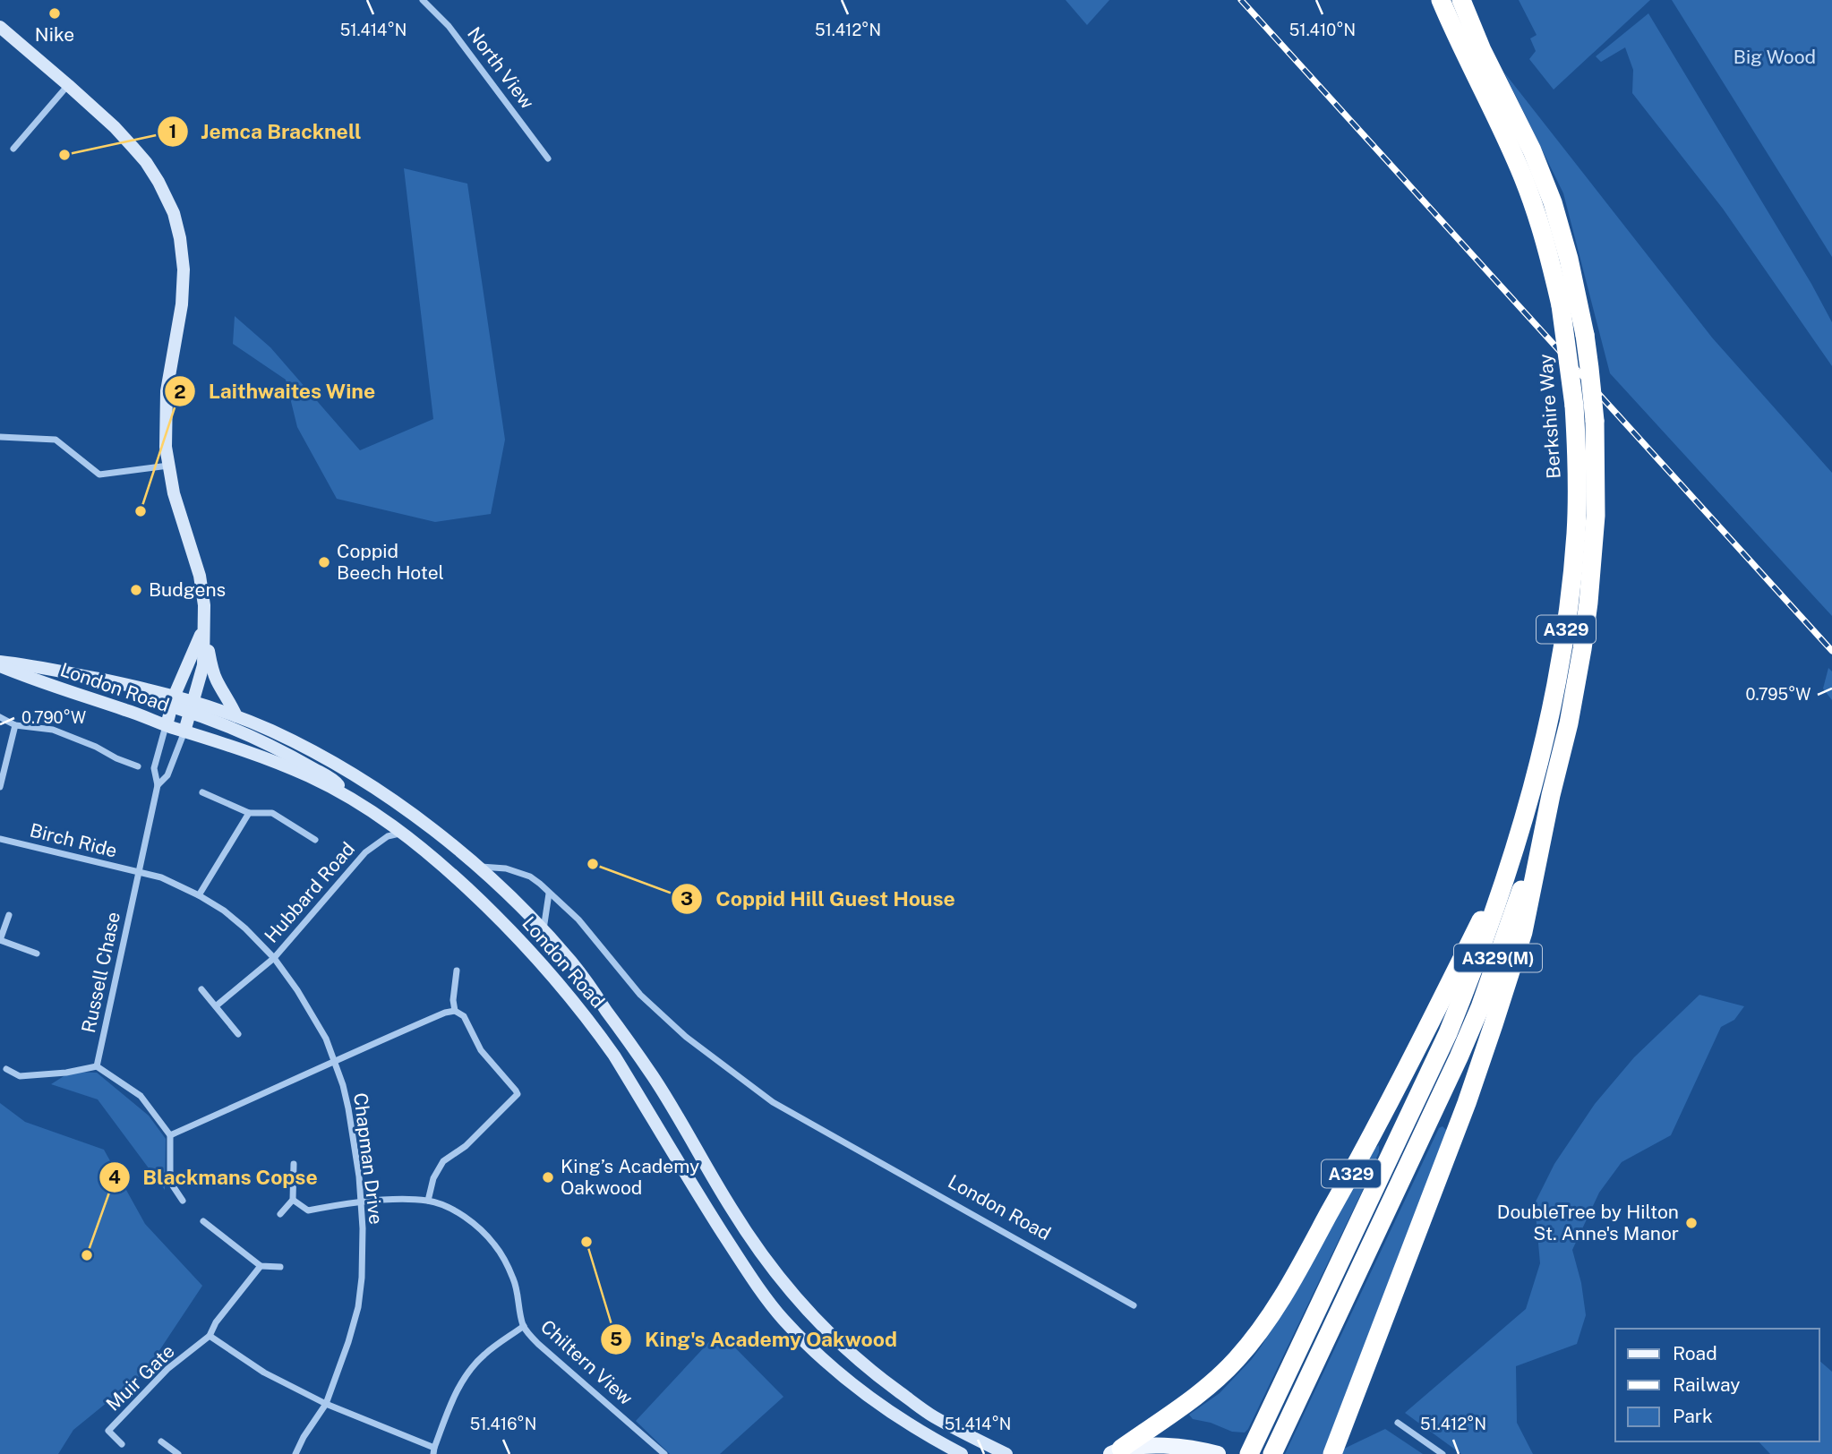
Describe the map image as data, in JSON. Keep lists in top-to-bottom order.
{
  "streets": {
    "highway": ["Berkshire Way", "A329", "A329(M)"],
    "main road": ["London Road"],
    "street": [
      "North View",
      "Birch Ride",
      "Hubbard Road",
      "Russell Chase",
      "Chapman Drive",
      "Chiltern View",
      "Muir Gate"
    ]
  },
  "crossings": [
    ["Berkshire Way", "A329"],
    ["Berkshire Way", "A329(M)"],
    ["A329", "A329(M)"],
    ["London Road", "Hubbard Road"],
    ["London Road", "Russell Chase"],
    ["Birch Ride", "Russell Chase"],
    ["Birch Ride", "Chapman Drive"],
    ["Hubbard Road", "Chapman Drive"],
    ["Russell Chase", "Chapman Drive"],
    ["Chapman Drive", "Chiltern View"]
  ],
  "parks": ["Big Wood"],
  "places": [
    "Nike",
    "Jemca Bracknell",
    "Laithwaites Wine",
    "Coppid Beech Hotel",
    "Budgens",
    "Coppid Hill Guest House",
    "King’s Academy Oakwood",
    "DoubleTree by Hilton St. Anne's Manor",
    "King's Academy Oakwood",
    "Blackmans Copse"
  ],
  "legend": ["Road", "Railway", "Park"],
  "coordinates": [
    "51.414°N",
    "51.412°N",
    "51.410°N",
    "0.795°W",
    "0.790°W",
    "51.416°N"
  ]
}
